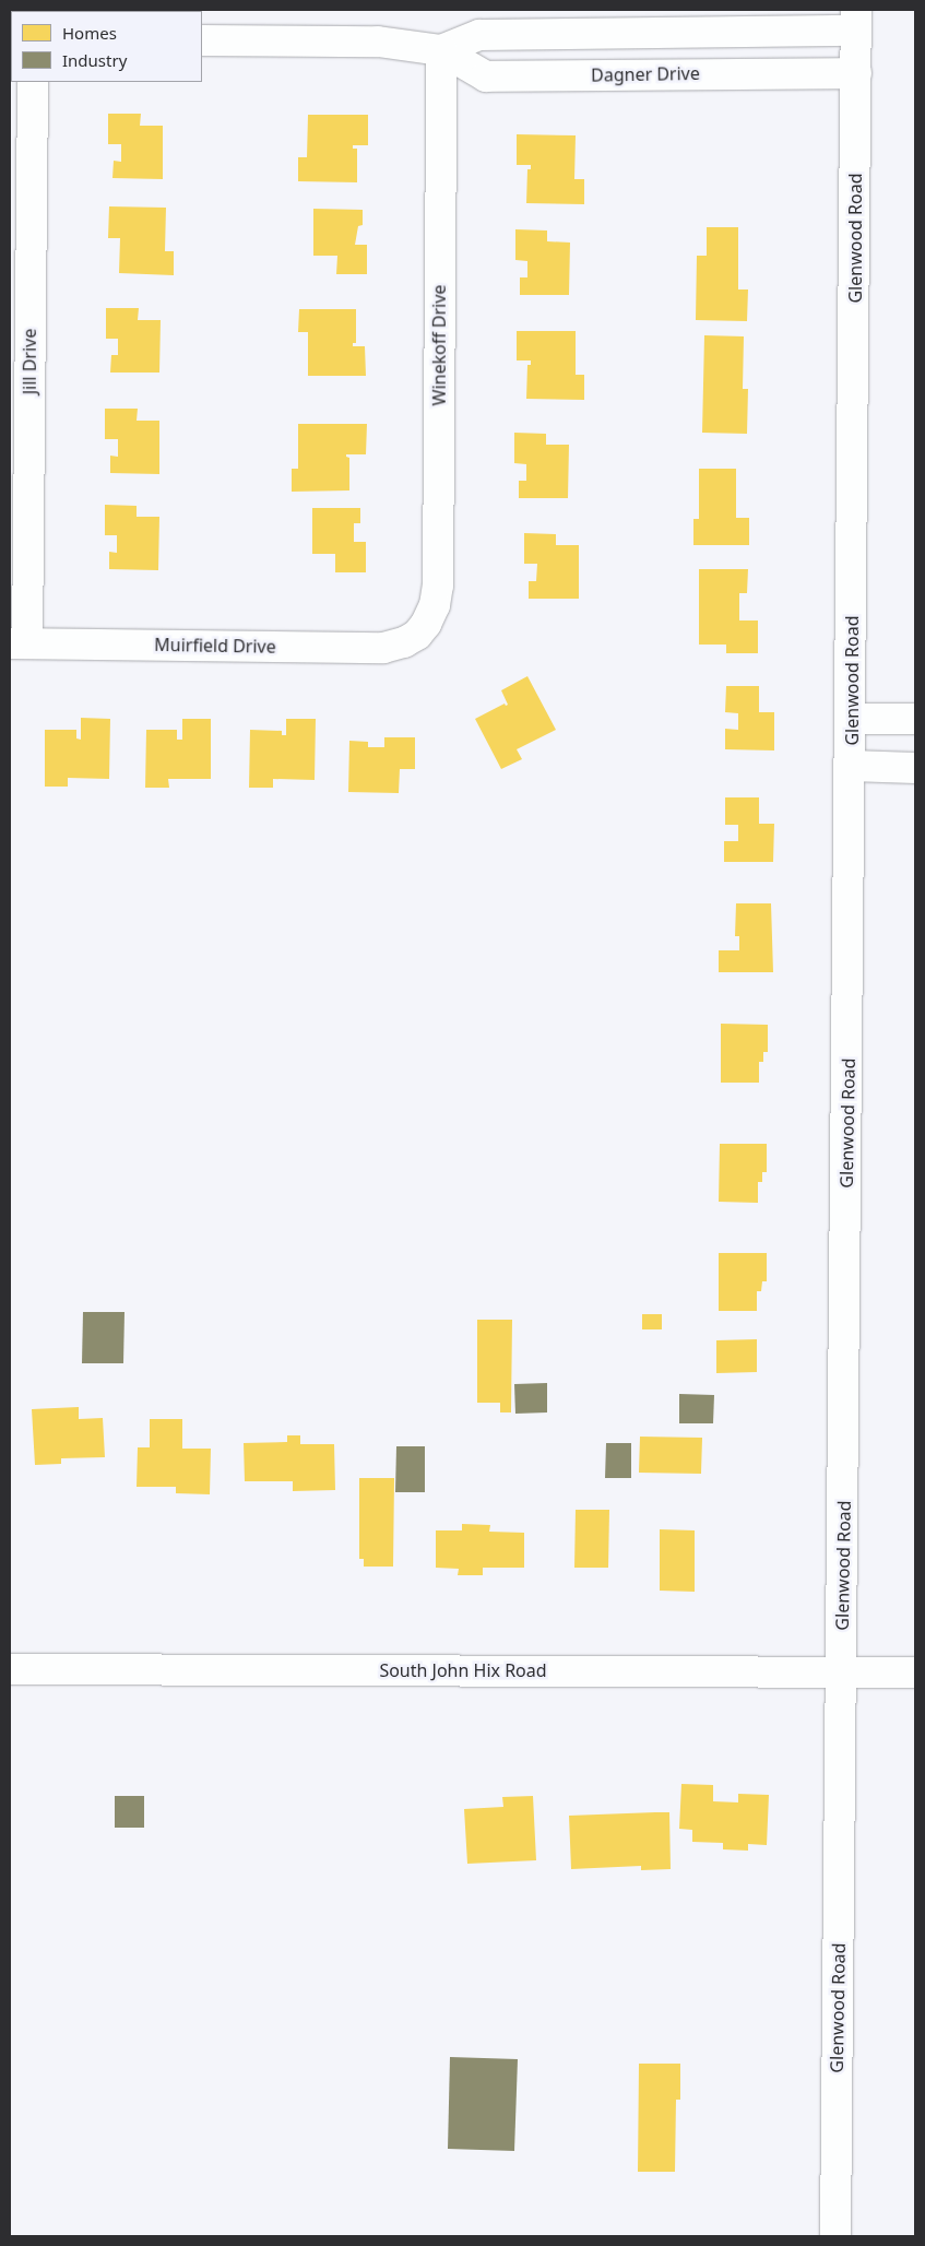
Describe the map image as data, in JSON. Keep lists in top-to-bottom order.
{
  "streets": {
    "street": [
      "Dagner Drive",
      "Glenwood Road",
      "Winekoff Drive",
      "Jill Drive",
      "Muirfield Drive",
      "South John Hix Road"
    ]
  },
  "crossings": [
    ["Dagner Drive", "Glenwood Road"],
    ["Dagner Drive", "Winekoff Drive"],
    ["Glenwood Road", "South John Hix Road"],
    ["Winekoff Drive", "Muirfield Drive"],
    ["Jill Drive", "Muirfield Drive"]
  ],
  "legend": ["Homes", "Industry"]
}
